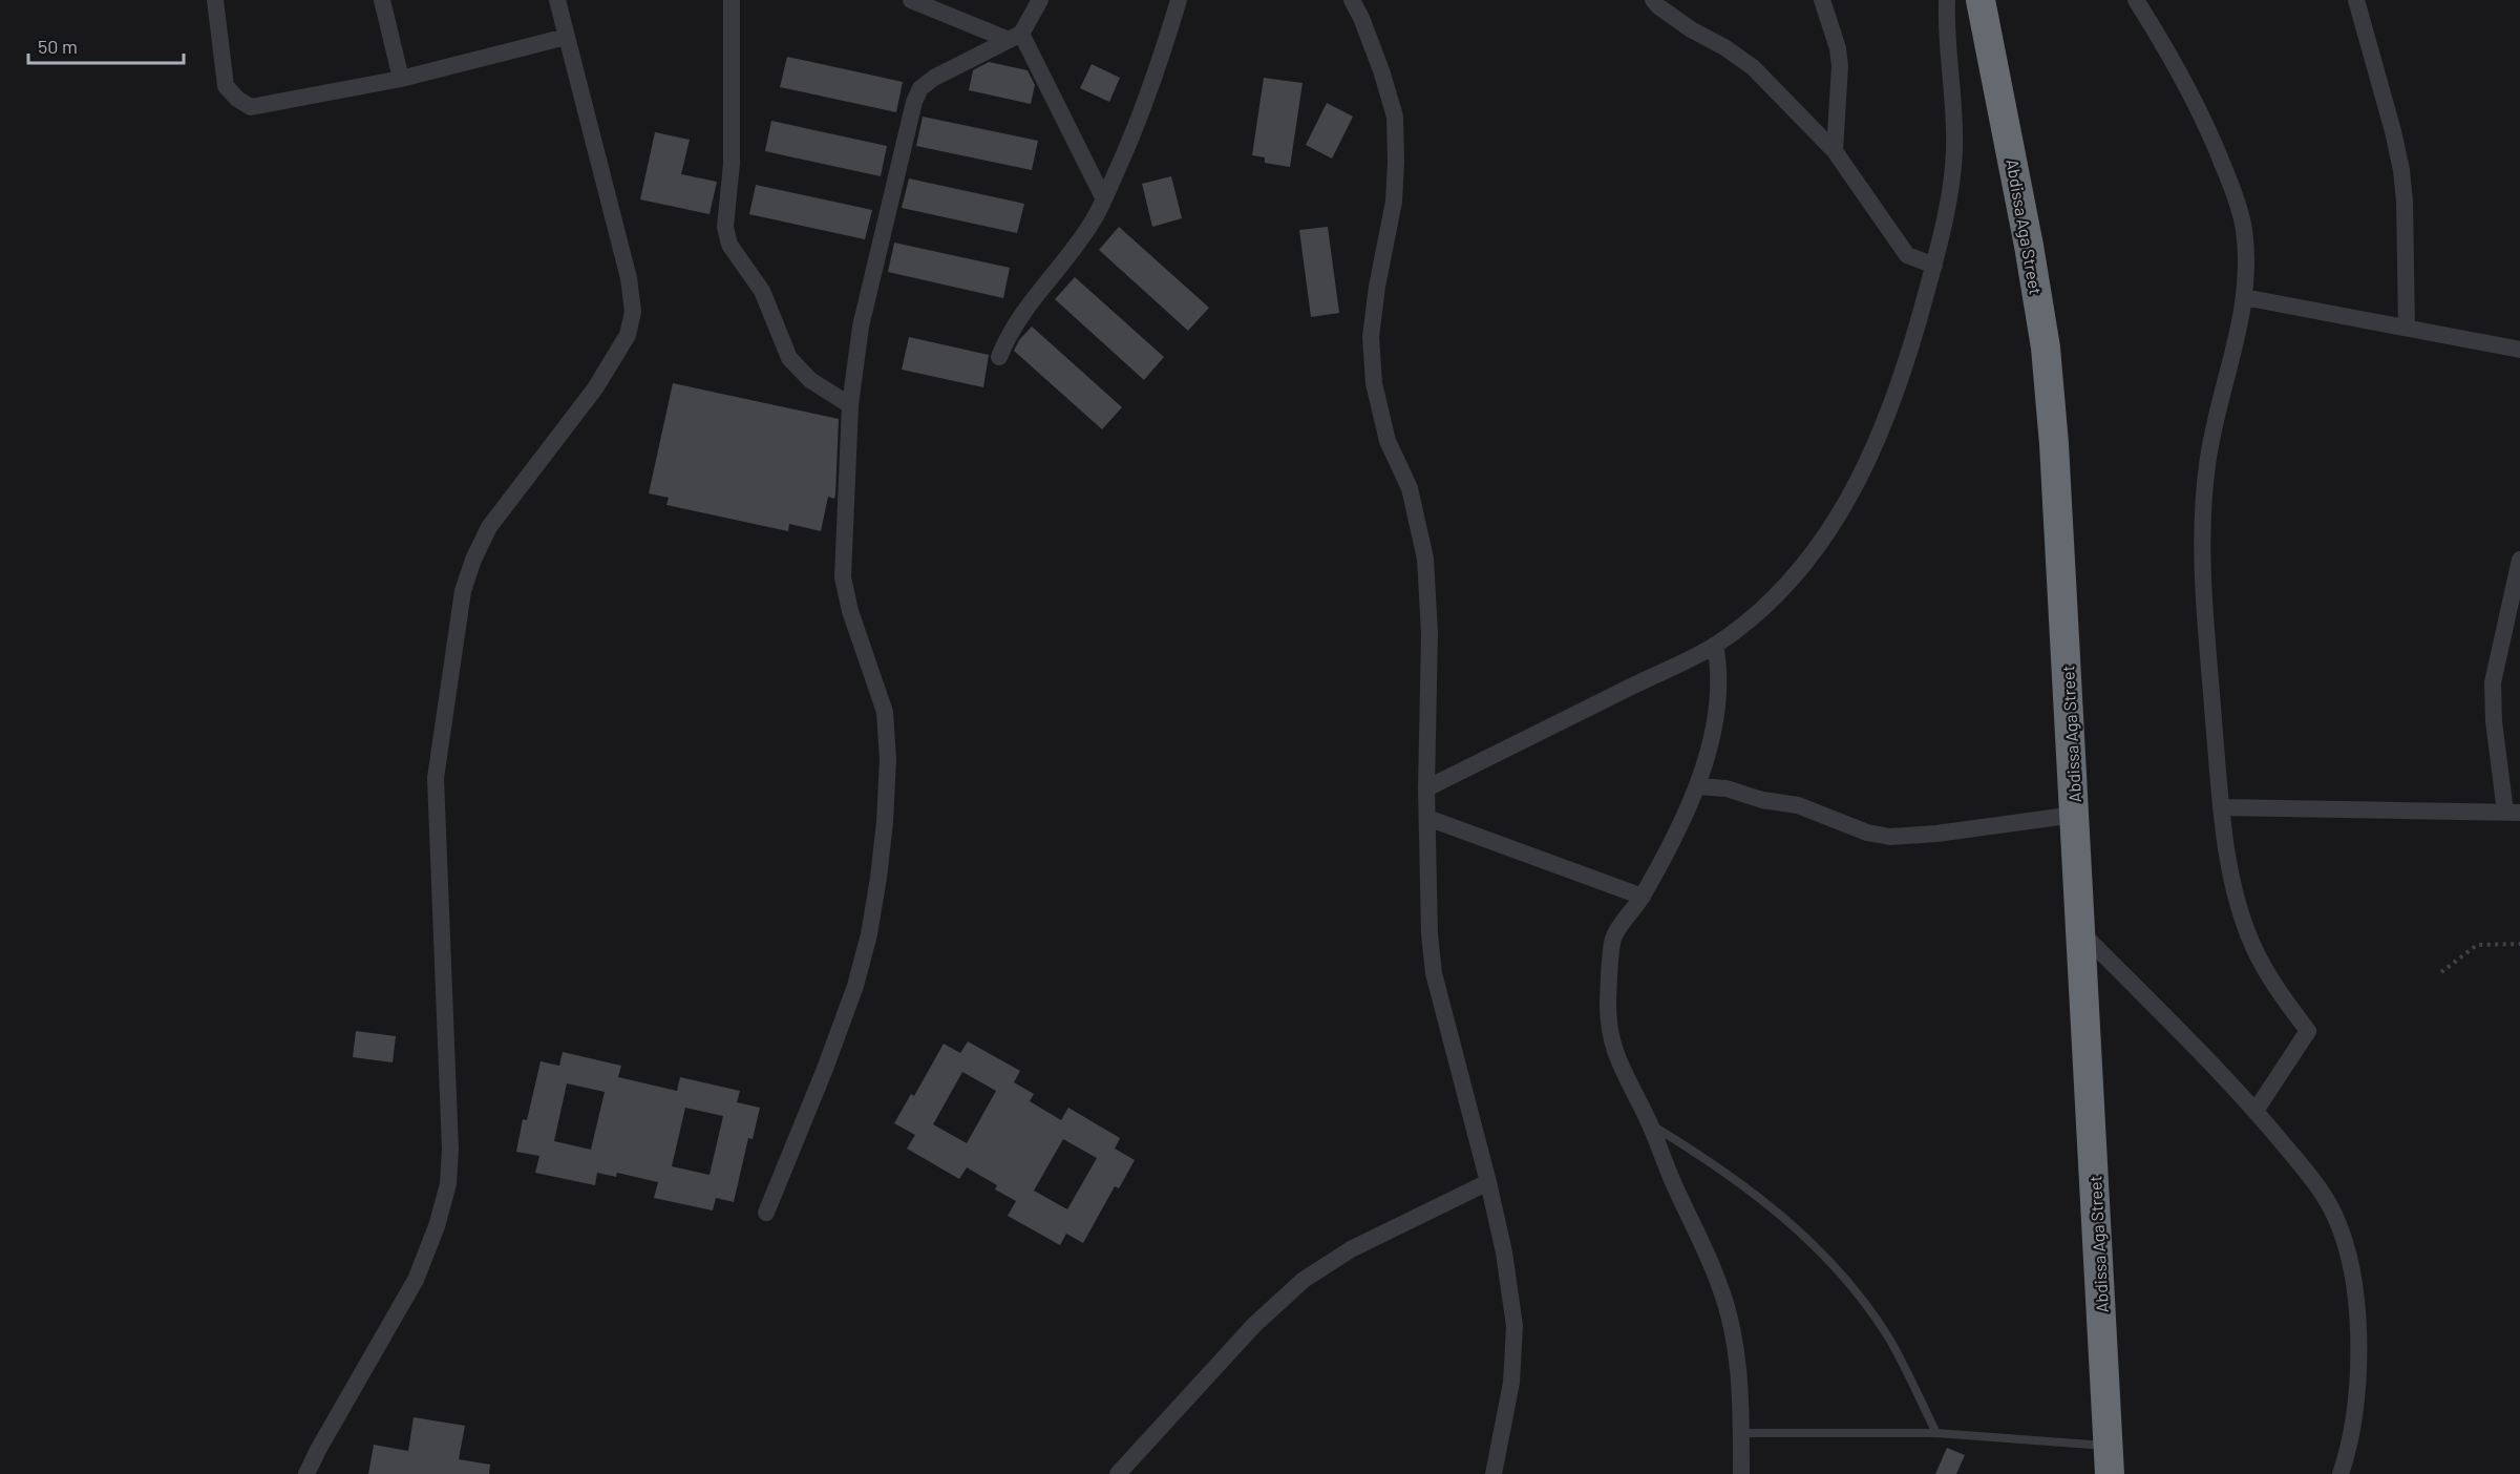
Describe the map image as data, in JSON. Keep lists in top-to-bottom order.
{
  "streets": {
    "highway": ["Abdissa Aga Street"]
  },
  "scale_bar": "50 m"
}
